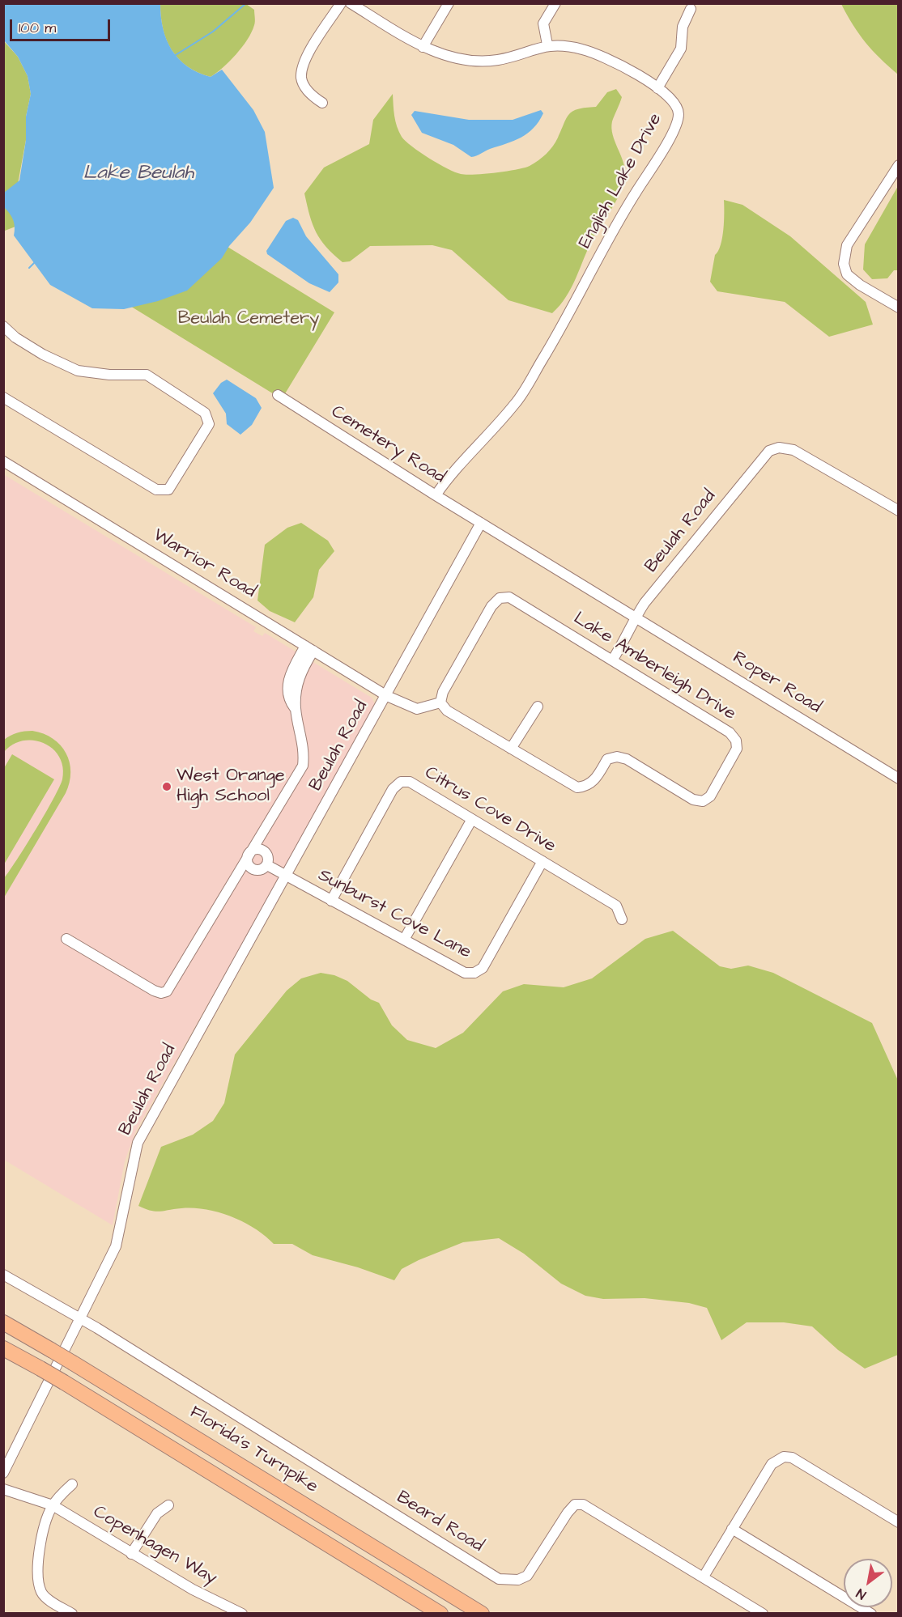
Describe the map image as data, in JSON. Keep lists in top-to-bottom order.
{
  "streets": {
    "highway": ["Florida's Turnpike"],
    "street": [
      "English Lake Drive",
      "Cemetery Road",
      "Beulah Road",
      "Warrior Road",
      "Lake Amberleigh Drive",
      "Roper Road",
      "Citrus Cove Drive",
      "Sunburst Cove Lane",
      "Beard Road",
      "Copenhagen Way"
    ]
  },
  "crossings": [
    ["English Lake Drive", "Cemetery Road"],
    ["Cemetery Road", "Beulah Road"],
    ["Beulah Road", "Warrior Road"],
    ["Beulah Road", "Lake Amberleigh Drive"],
    ["Beulah Road", "Roper Road"],
    ["Beulah Road", "Sunburst Cove Lane"],
    ["Beulah Road", "Beard Road"],
    ["Citrus Cove Drive", "Sunburst Cove Lane"]
  ],
  "water": ["Lake Beulah"],
  "parks": ["Beulah Cemetery"],
  "places": ["West Orange High School"],
  "scale_bar": "100 m",
  "north": "bottom left"
}
